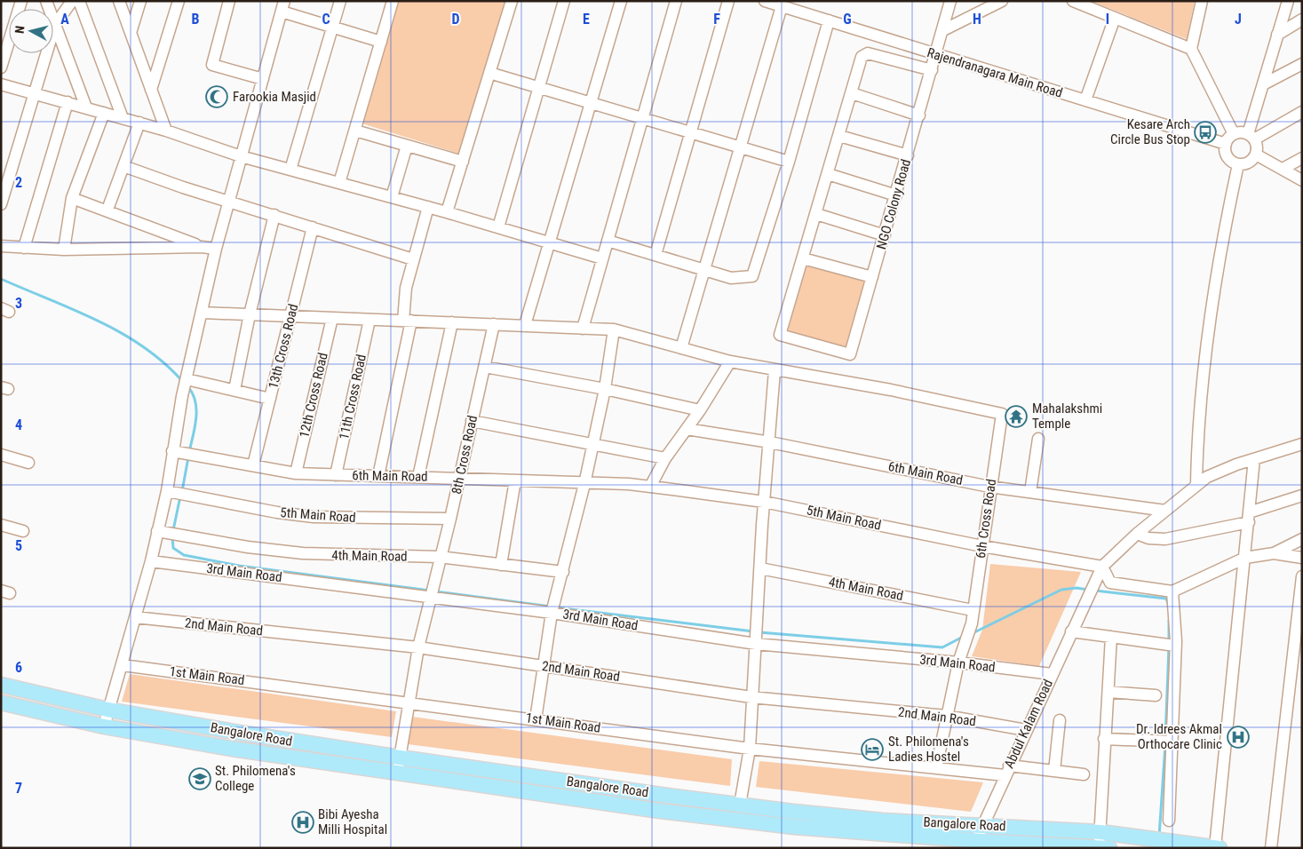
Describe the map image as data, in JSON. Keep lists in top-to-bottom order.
{
  "streets": {
    "main road": ["Bangalore Road"],
    "street": [
      "Rajendranagara Main Road",
      "NGO Colony Road",
      "13th Cross Road",
      "12th Cross Road",
      "11th Cross Road",
      "8th Cross Road",
      "6th Main Road",
      "5th Main Road",
      "6th Cross Road",
      "4th Main Road",
      "3rd Main Road",
      "2nd Main Road",
      "1st Main Road",
      "Abdul Kalam Road"
    ]
  },
  "crossings": [
    ["Rajendranagara Main Road", "NGO Colony Road"],
    ["13th Cross Road", "6th Main Road"],
    ["12th Cross Road", "6th Main Road"],
    ["11th Cross Road", "6th Main Road"],
    ["8th Cross Road", "6th Main Road"],
    ["8th Cross Road", "5th Main Road"],
    ["8th Cross Road", "4th Main Road"],
    ["8th Cross Road", "3rd Main Road"],
    ["6th Main Road", "5th Main Road"],
    ["6th Main Road", "6th Cross Road"],
    ["6th Main Road", "Abdul Kalam Road"],
    ["5th Main Road", "6th Cross Road"],
    ["5th Main Road", "Abdul Kalam Road"],
    ["6th Cross Road", "4th Main Road"],
    ["6th Cross Road", "3rd Main Road"],
    ["6th Cross Road", "2nd Main Road"],
    ["6th Cross Road", "1st Main Road"],
    ["3rd Main Road", "Abdul Kalam Road"],
    ["2nd Main Road", "Abdul Kalam Road"],
    ["1st Main Road", "Abdul Kalam Road"],
    ["Abdul Kalam Road", "Bangalore Road"]
  ],
  "places": {
    "mosque": ["Farookia Masjid"],
    "bus stop": ["Kesare Arch Circle Bus Stop"],
    "temple": ["Mahalakshmi Temple"],
    "hospital": ["Dr. Idrees Akmal Orthocare Clinic", "Bibi Ayesha Milli Hospital"],
    "hotel": ["St. Philomena's Ladies Hostel"],
    "school or university": ["St. Philomena's College"]
  },
  "north": "left",
  "grid": {
    "columns": [
      "A",
      "B",
      "C",
      "D",
      "E",
      "F",
      "G",
      "H",
      "I",
      "J"
    ],
    "rows": [
      "2",
      "3",
      "4",
      "5",
      "6",
      "7"
    ]
  }
}
